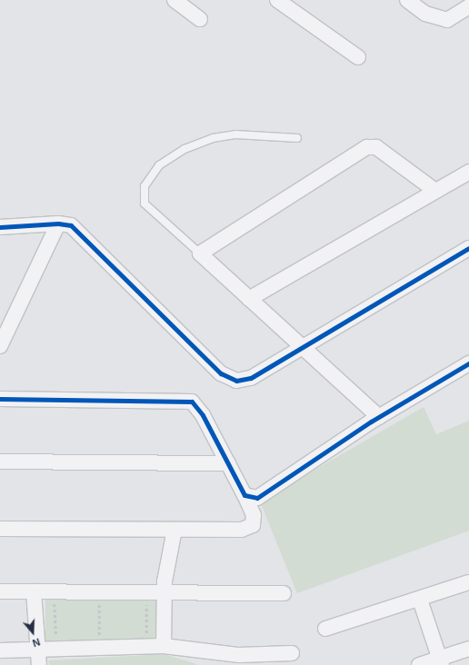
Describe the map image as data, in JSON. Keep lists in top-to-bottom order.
{
  "north": "bottom"
}
